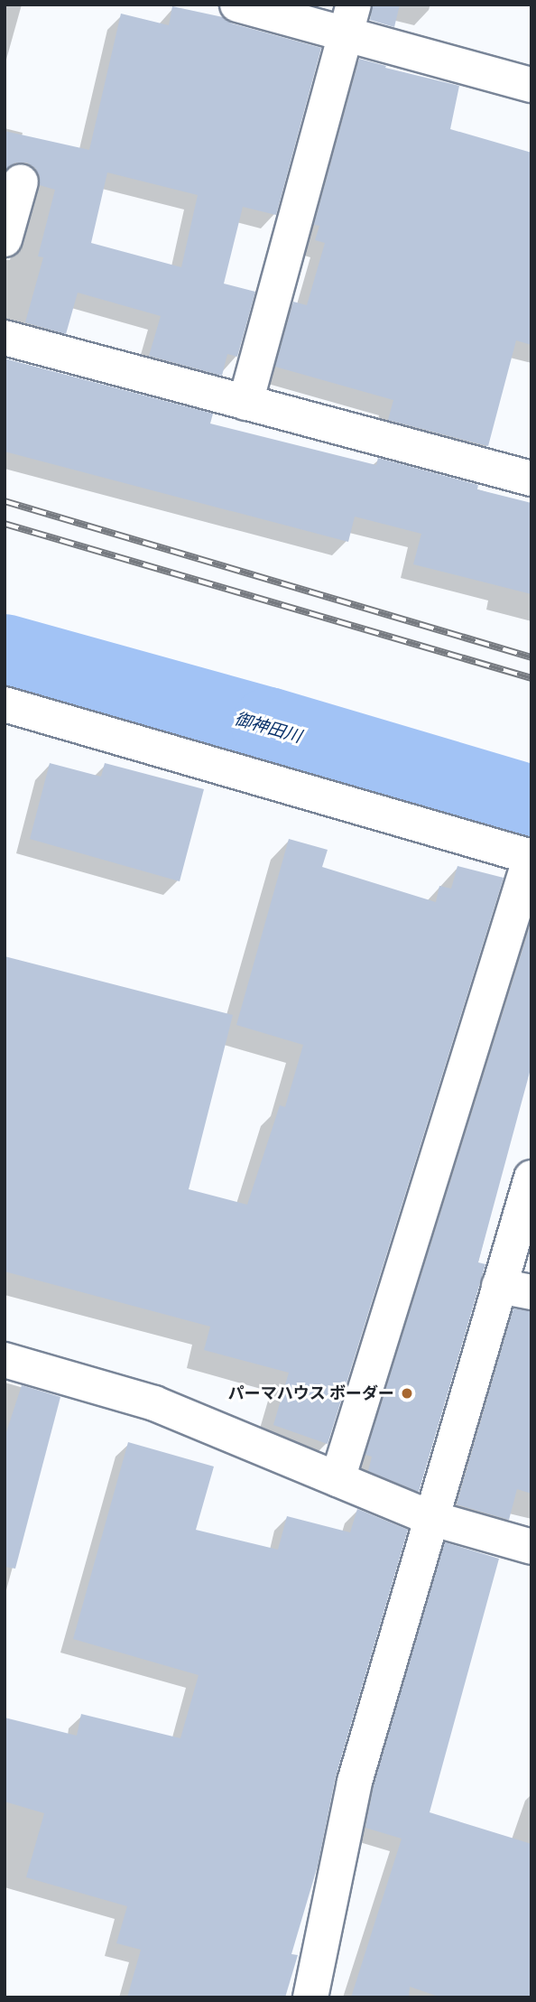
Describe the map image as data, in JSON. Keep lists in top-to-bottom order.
{
  "water": ["御神田川"],
  "places": ["パーマハウス ボーダー"]
}
